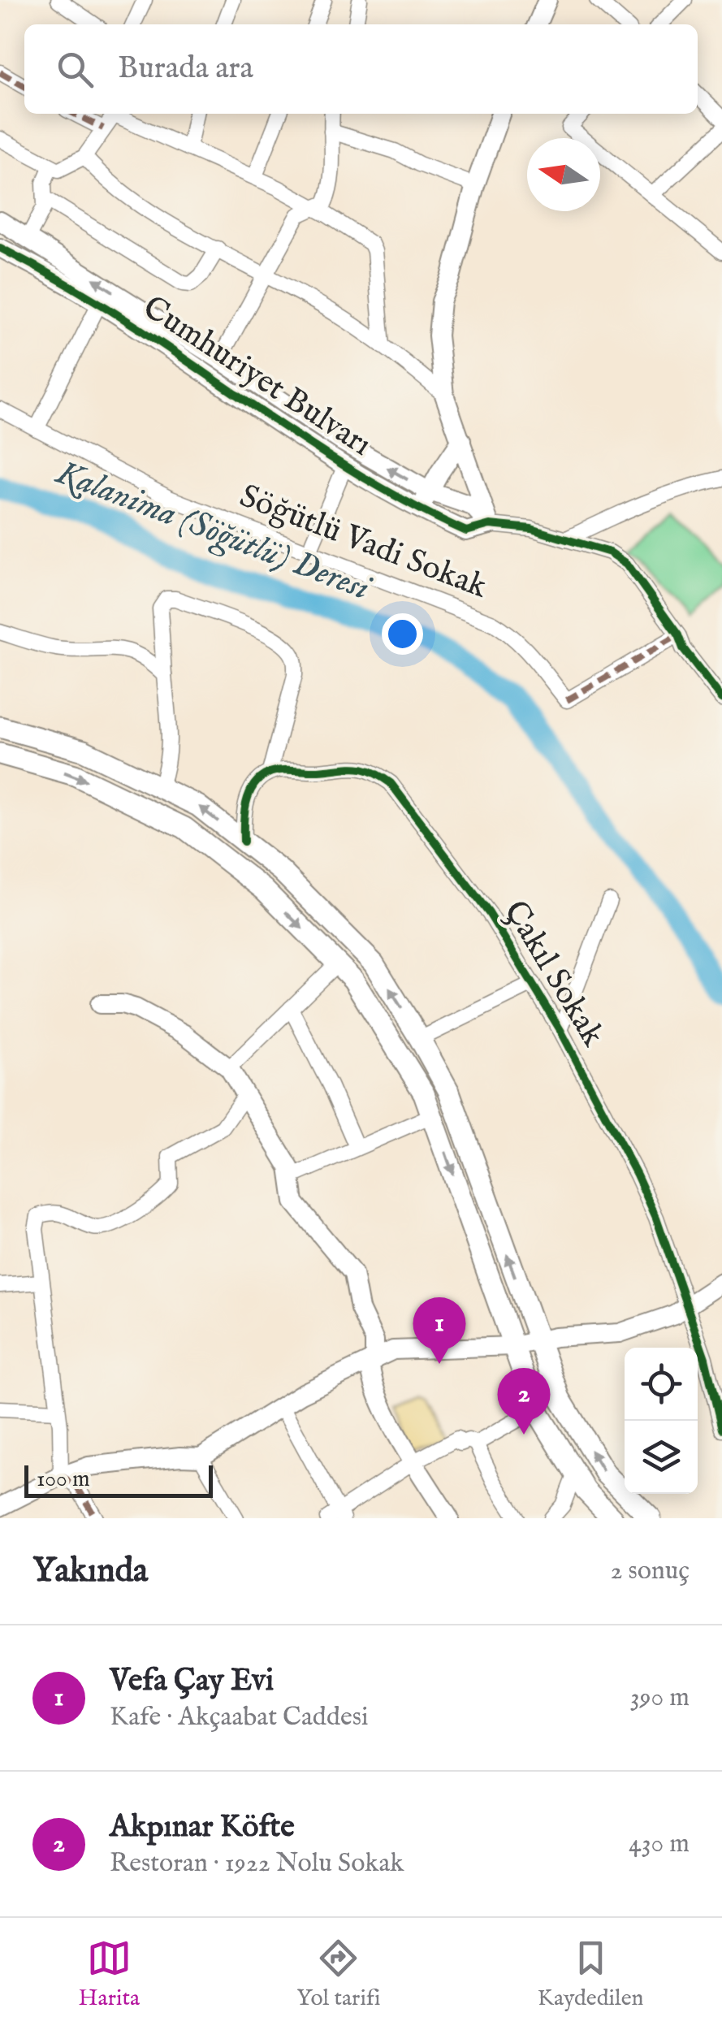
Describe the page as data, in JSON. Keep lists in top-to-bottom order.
{
  "streets": {
    "street": ["Cumhuriyet Bulvarı", "Söğütlü Vadi Sokak", "Çakıl Sokak"]
  },
  "water": ["Kalanima (Söğütlü) Deresi"],
  "scale_bar": "100 m",
  "north": "left",
  "page": {
    "search": "Burada ara",
    "pins": ["1", "2"],
    "scale": "100 m",
    "heading": ["Yakında", "2 sonuç"],
    "list": [
      {
        "mark": "1",
        "name": "Vefa Çay Evi",
        "note": "Kafe · Akçaabat Caddesi",
        "value": "390 m"
      },
      {
        "mark": "2",
        "name": "Akpınar Köfte",
        "note": "Restoran · 1922 Nolu Sokak",
        "value": "430 m"
      }
    ],
    "nav": ["Harita", "Yol tarifi", "Kaydedilen"]
  }
}
